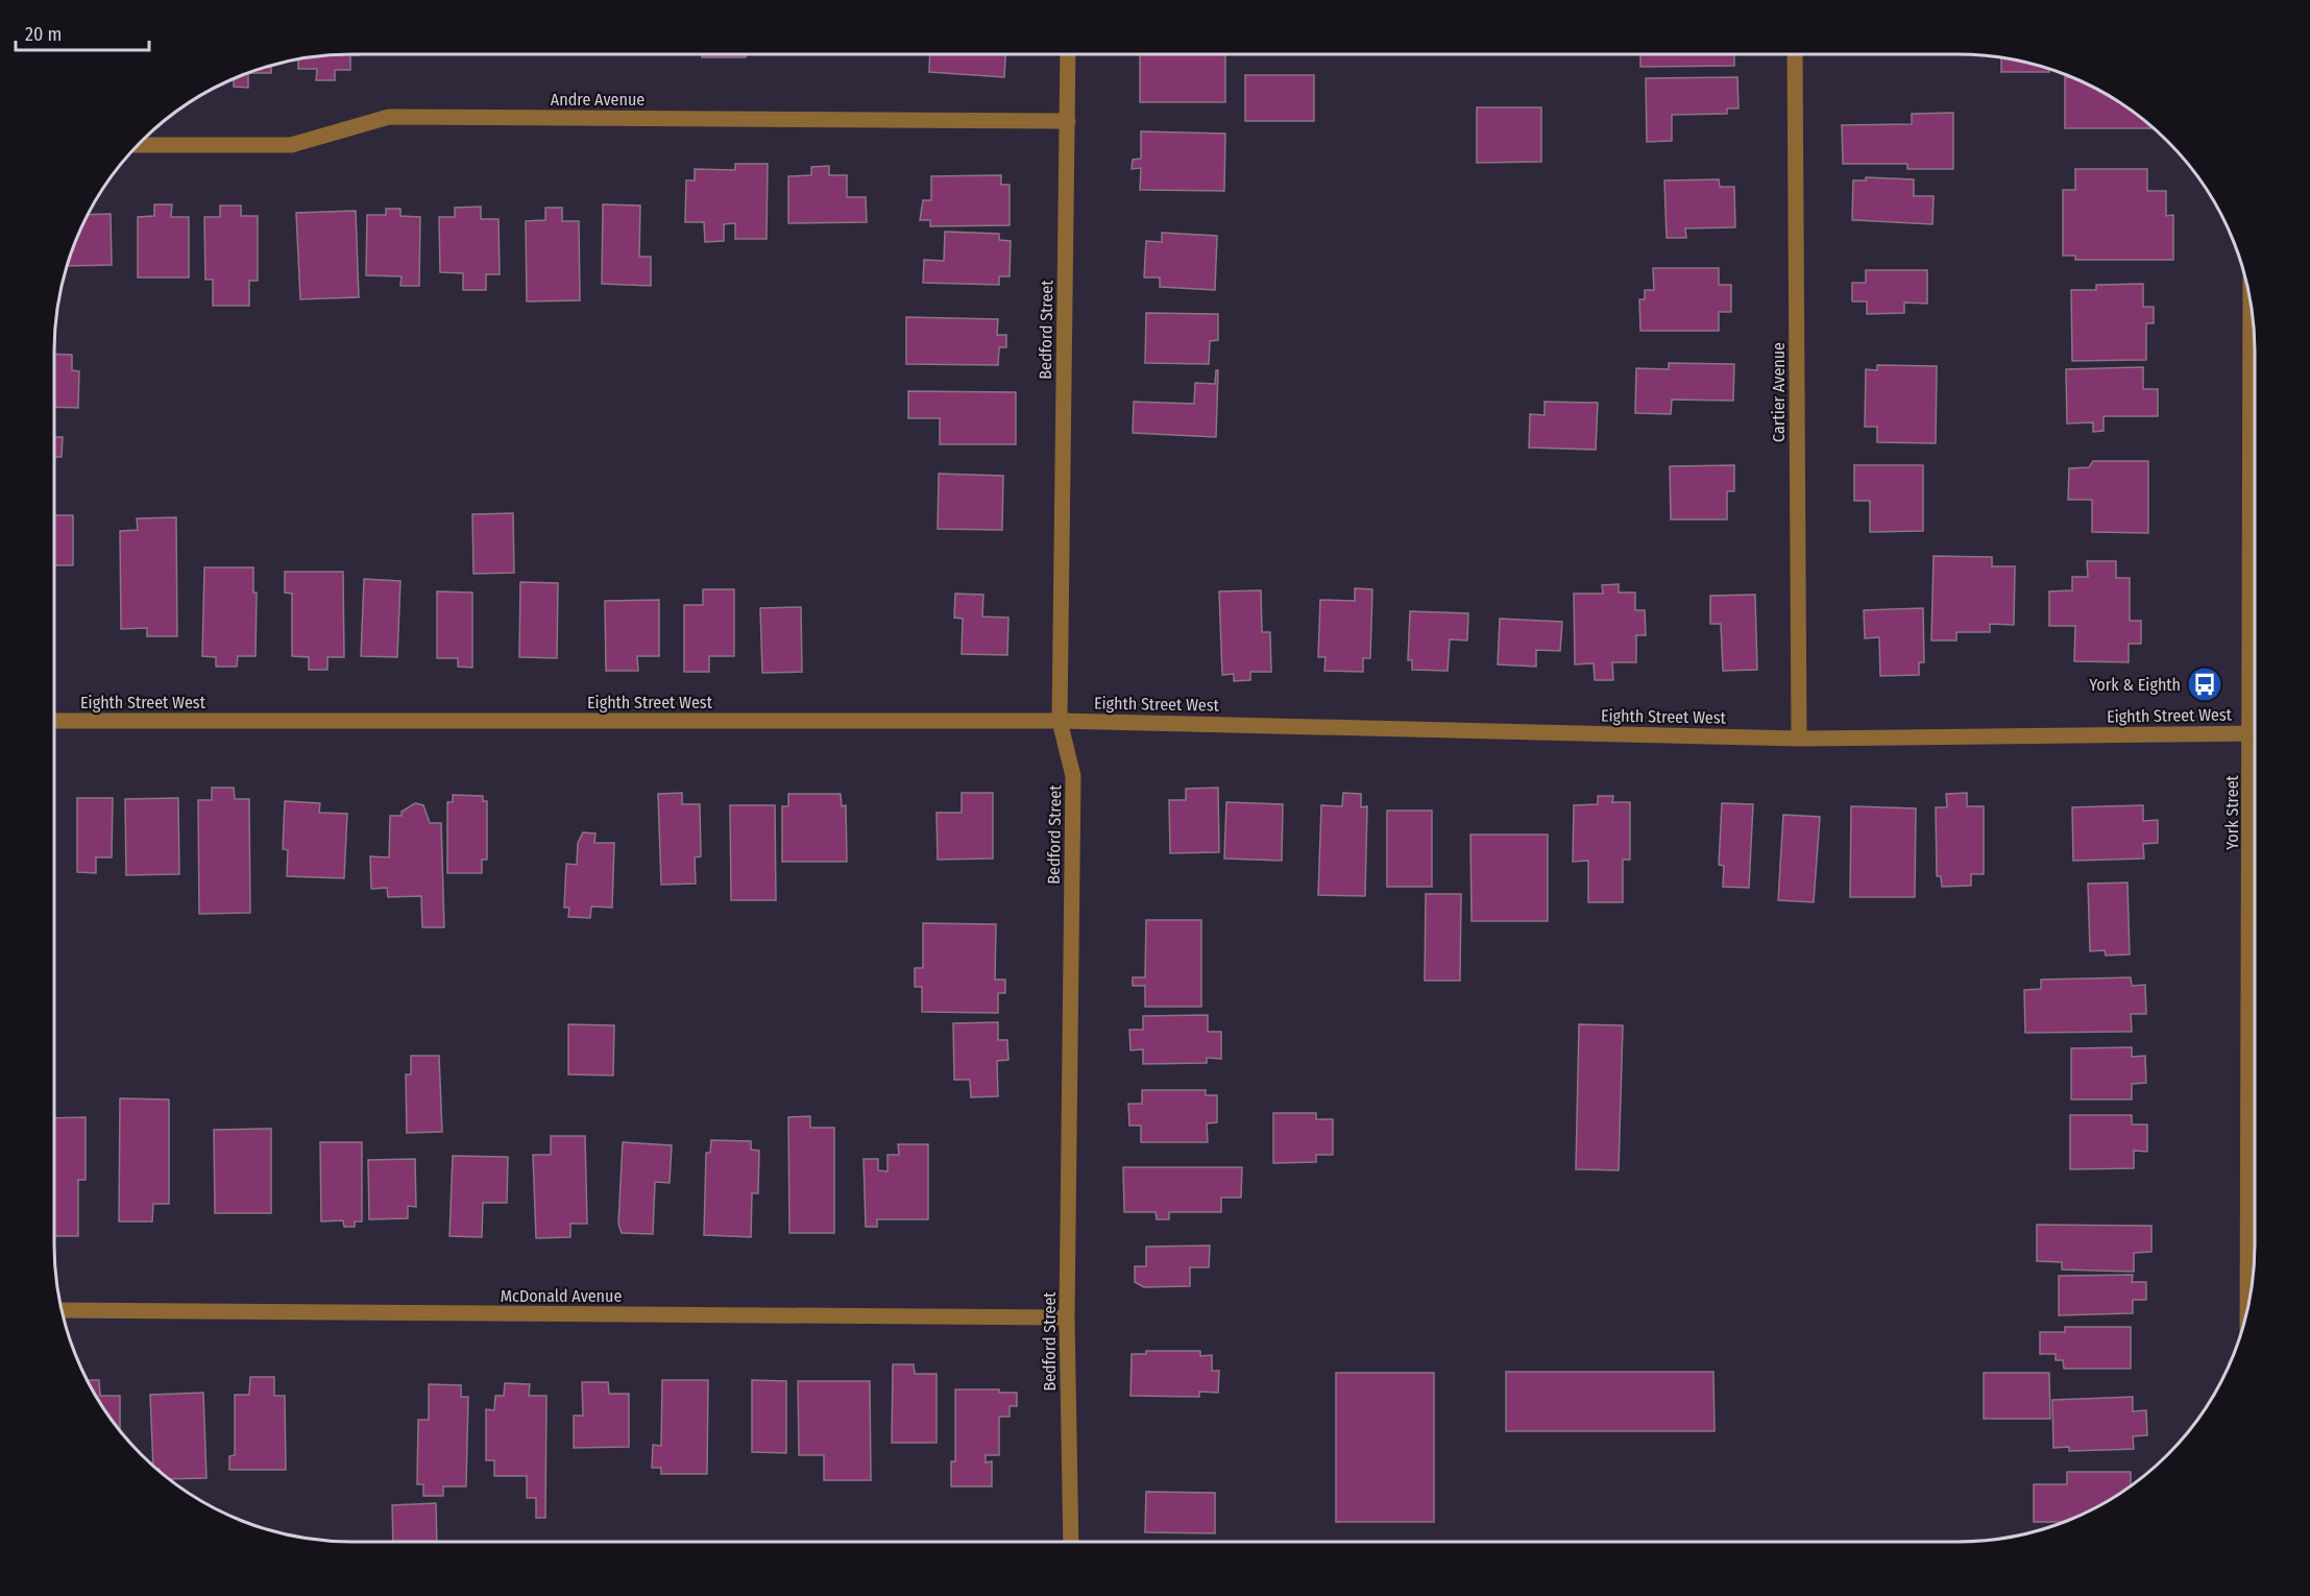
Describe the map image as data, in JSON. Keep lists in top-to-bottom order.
{
  "streets": {
    "street": [
      "Andre Avenue",
      "Bedford Street",
      "Cartier Avenue",
      "Eighth Street West",
      "York Street",
      "McDonald Avenue"
    ]
  },
  "crossings": [
    ["Andre Avenue", "Bedford Street"],
    ["Bedford Street", "Eighth Street West"],
    ["Bedford Street", "McDonald Avenue"],
    ["Cartier Avenue", "Eighth Street West"]
  ],
  "places": {
    "bus stop": ["York & Eighth"]
  },
  "scale_bar": "20 m"
}
